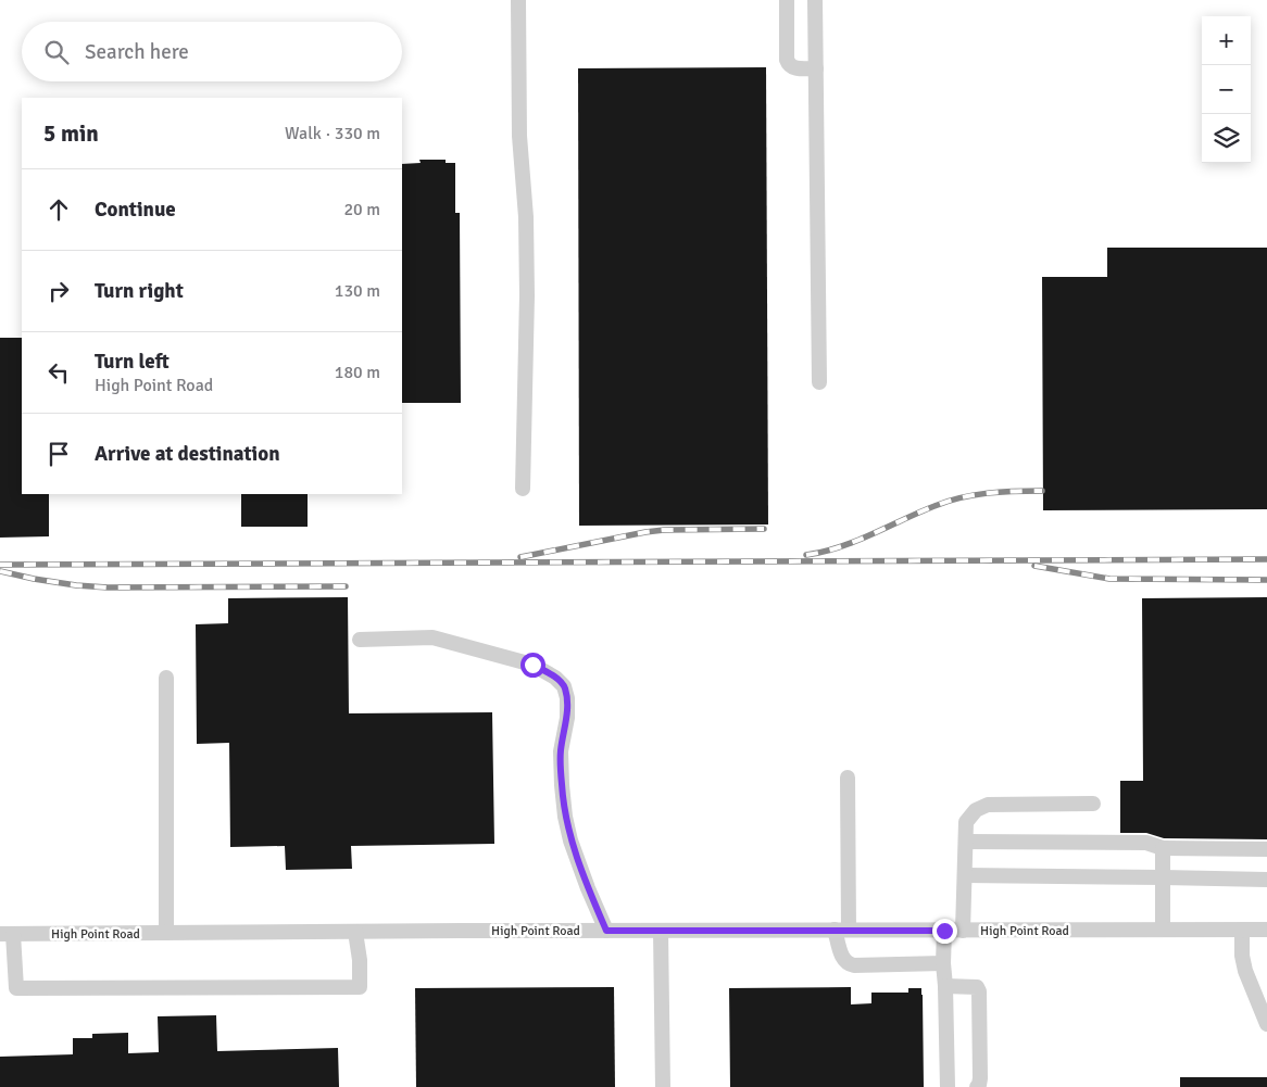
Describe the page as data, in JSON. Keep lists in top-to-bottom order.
{
  "streets": {
    "street": ["High Point Road"]
  },
  "page": {
    "map_buttons": ["+", "−"],
    "search": "Search here",
    "heading": ["5 min", "Walk · 330 m"],
    "list": [
      ["Continue", "20 m"],
      ["Turn right", "130 m"],
      ["Turn left", "High Point Road", "180 m"],
      "Arrive at destination"
    ]
  }
}
